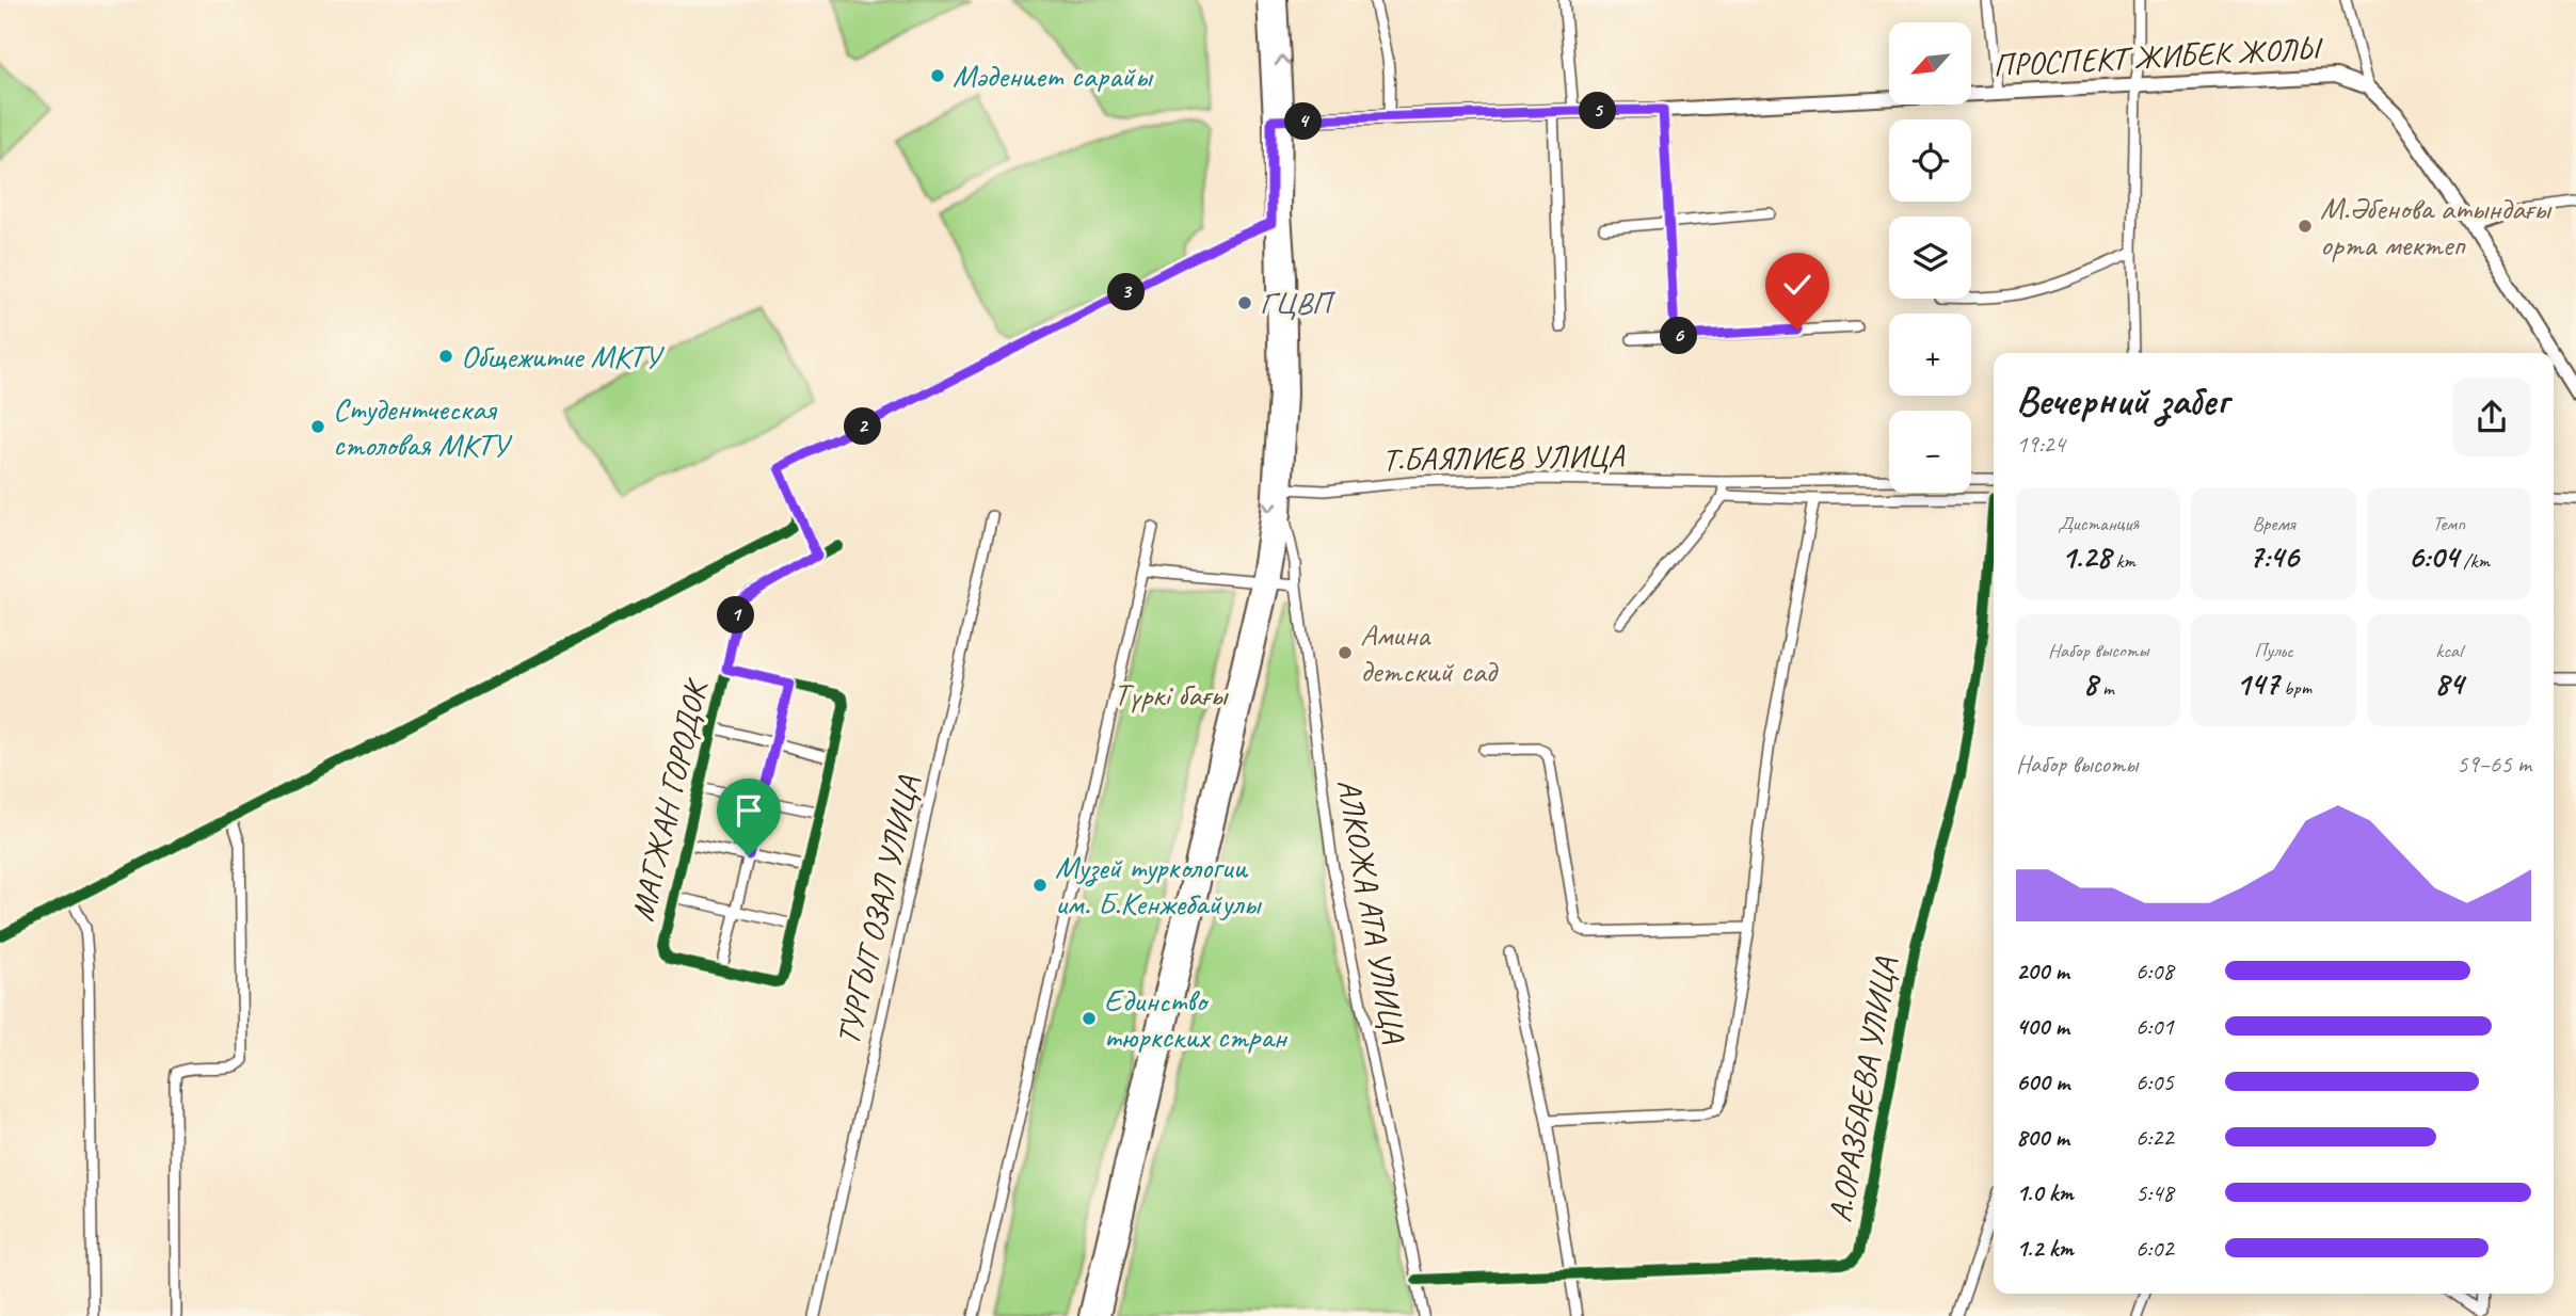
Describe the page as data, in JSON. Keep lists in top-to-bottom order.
{
  "streets": {
    "main road": ["ПРОСПЕКТ ЖИБЕК ЖОЛЫ"],
    "street": [
      "Т.БАЯЛИЕВ УЛИЦА",
      "МАГЖАН ГОРОДОК",
      "ТУРГЫТ ОЗАЛ УЛИЦА",
      "АЛКОЖА АТА УЛИЦА",
      "А.ОРАЗБАЕВА УЛИЦА"
    ]
  },
  "crossings": [
    ["АЛКОЖА АТА УЛИЦА", "А.ОРАЗБАЕВА УЛИЦА"]
  ],
  "parks": ["Түркі бағы"],
  "places": [
    "Мәдениет сарайы",
    "М.Әбенова атындағы орта мектеп",
    "ГЦВП",
    "Общежитие МКТУ",
    "Студентческая столовая МКТУ",
    "Амина детский сад",
    "Музей туркологии им. Б.Кенжебайулы",
    "Единство тюркских стран"
  ],
  "north": "bottom left",
  "page": {
    "map_buttons": ["+", "−"],
    "pins": [
      "5",
      "4",
      "3",
      "6",
      "2",
      "1"
    ],
    "heading": ["Вечерний забег", "19:24"],
    "stats": [
      ["Дистанция", "1.28 km"],
      ["Время", "7:46"],
      ["Темп", "6:04 /km"],
      ["Набор высоты", "8 m"],
      ["Пульс", "147 bpm"],
      ["kcal", "84"]
    ],
    "chart": ["Набор высоты", "59–65 m"],
    "list": [
      {
        "name": "200 m",
        "note": "6:08"
      },
      {
        "name": "400 m",
        "note": "6:01"
      },
      {
        "name": "600 m",
        "note": "6:05"
      },
      {
        "name": "800 m",
        "note": "6:22"
      },
      {
        "name": "1.0 km",
        "note": "5:48"
      },
      {
        "name": "1.2 km",
        "note": "6:02"
      }
    ]
  }
}
